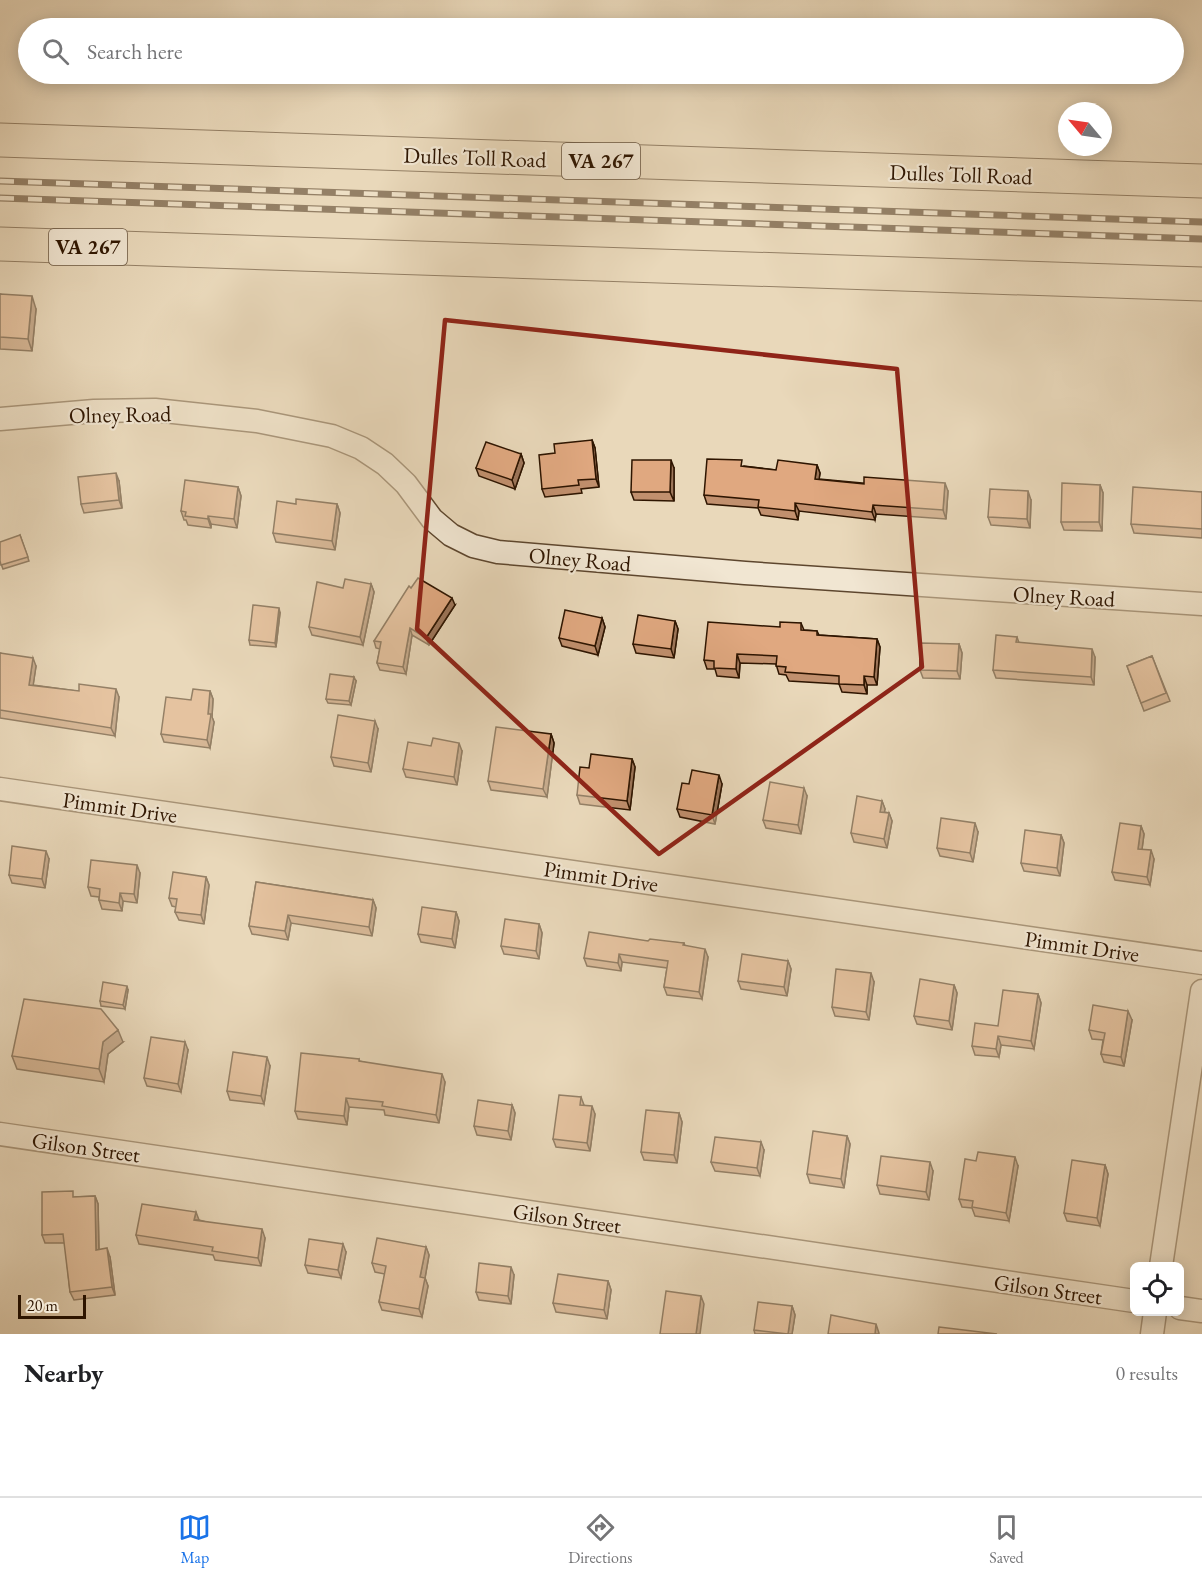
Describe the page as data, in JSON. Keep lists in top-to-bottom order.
{
  "streets": {
    "highway": ["Dulles Toll Road", "VA 267"],
    "street": ["Olney Road", "Pimmit Drive", "Gilson Street"]
  },
  "scale_bar": "20 m",
  "north": "top left",
  "page": {
    "search": "Search here",
    "scale": "20 m",
    "heading": ["Nearby", "0 results"],
    "nav": ["Map", "Directions", "Saved"]
  }
}
